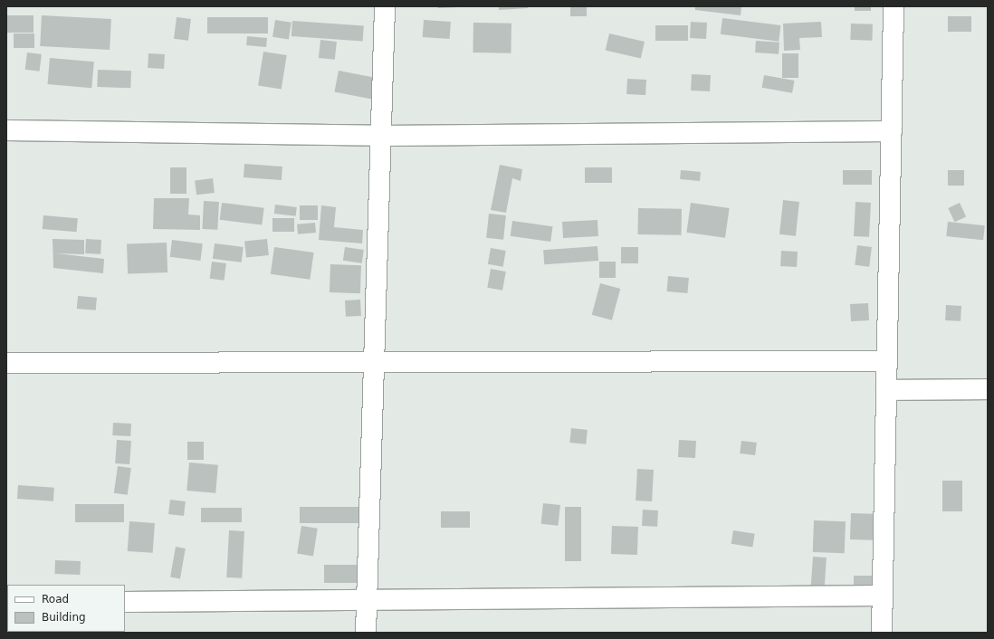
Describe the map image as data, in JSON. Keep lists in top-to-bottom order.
{
  "legend": ["Road", "Building"]
}
